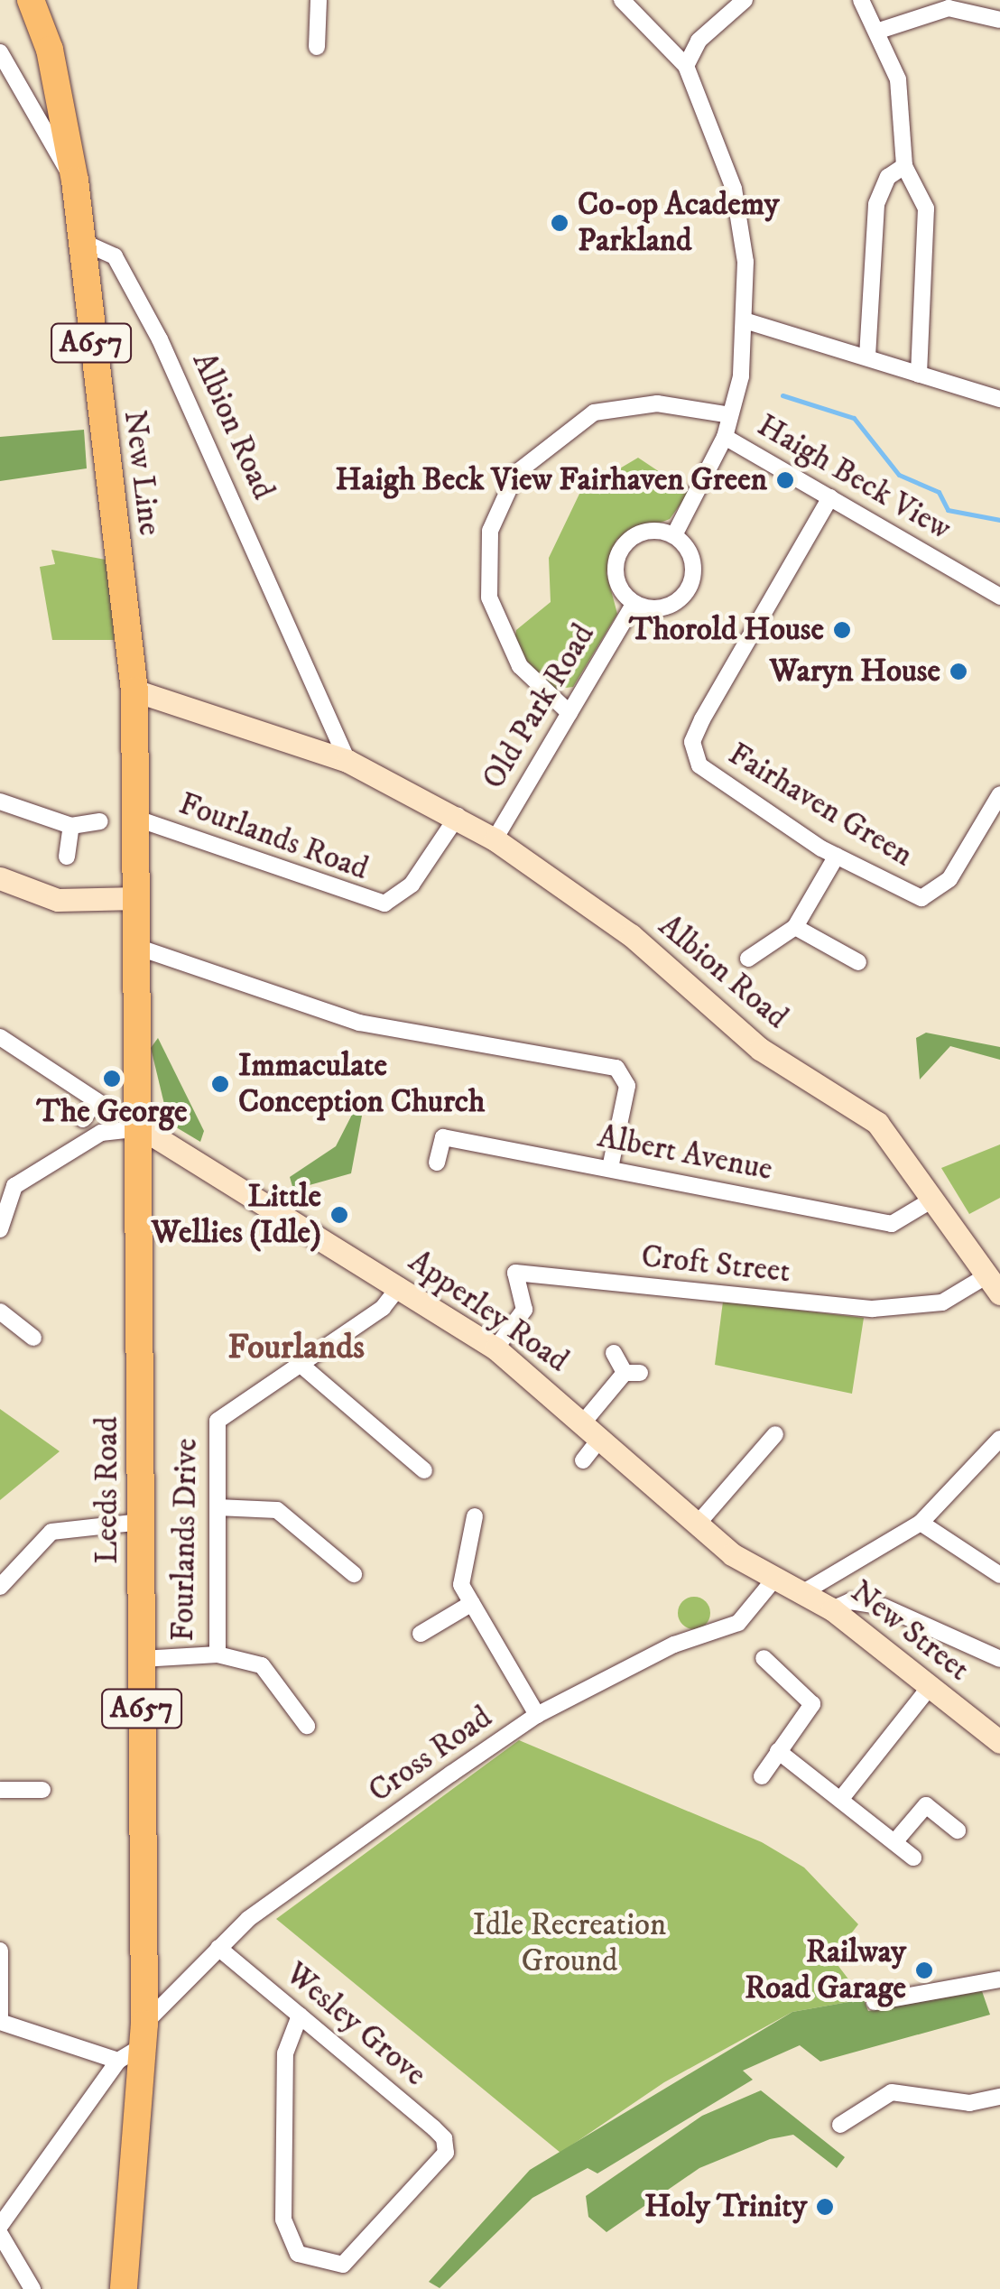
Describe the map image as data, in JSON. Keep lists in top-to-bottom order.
{
  "streets": {
    "main road": ["A657", "New Line", "Leeds Road"],
    "street": [
      "Albion Road",
      "Haigh Beck View",
      "Old Park Road",
      "Fairhaven Green",
      "Fourlands Road",
      "Albert Avenue",
      "Croft Street",
      "Apperley Road",
      "Fourlands Drive",
      "New Street",
      "Cross Road",
      "Wesley Grove"
    ]
  },
  "crossings": [
    ["Albion Road", "New Line"],
    ["Albion Road", "Old Park Road"],
    ["Albion Road", "Fourlands Road"],
    ["Albion Road", "Albert Avenue"],
    ["Albion Road", "Croft Street"],
    ["Albion Road", "Leeds Road"],
    ["New Line", "Leeds Road"],
    ["Haigh Beck View", "Fairhaven Green"],
    ["Fourlands Road", "Leeds Road"],
    ["Croft Street", "Apperley Road"],
    ["Apperley Road", "Leeds Road"],
    ["Apperley Road", "Fourlands Drive"],
    ["Apperley Road", "New Street"],
    ["Apperley Road", "Cross Road"],
    ["Leeds Road", "Fourlands Drive"],
    ["Leeds Road", "Cross Road"],
    ["New Street", "Cross Road"],
    ["Cross Road", "Wesley Grove"]
  ],
  "districts": ["Fourlands"],
  "parks": ["Idle Recreation Ground"],
  "places": [
    "Co-op Academy Parkland",
    "Haigh Beck View Fairhaven Green",
    "Thorold House",
    "Waryn House",
    "The George",
    "Immaculate Conception Church",
    "Little Wellies (Idle)",
    "Railway Road Garage",
    "Holy Trinity"
  ]
}
